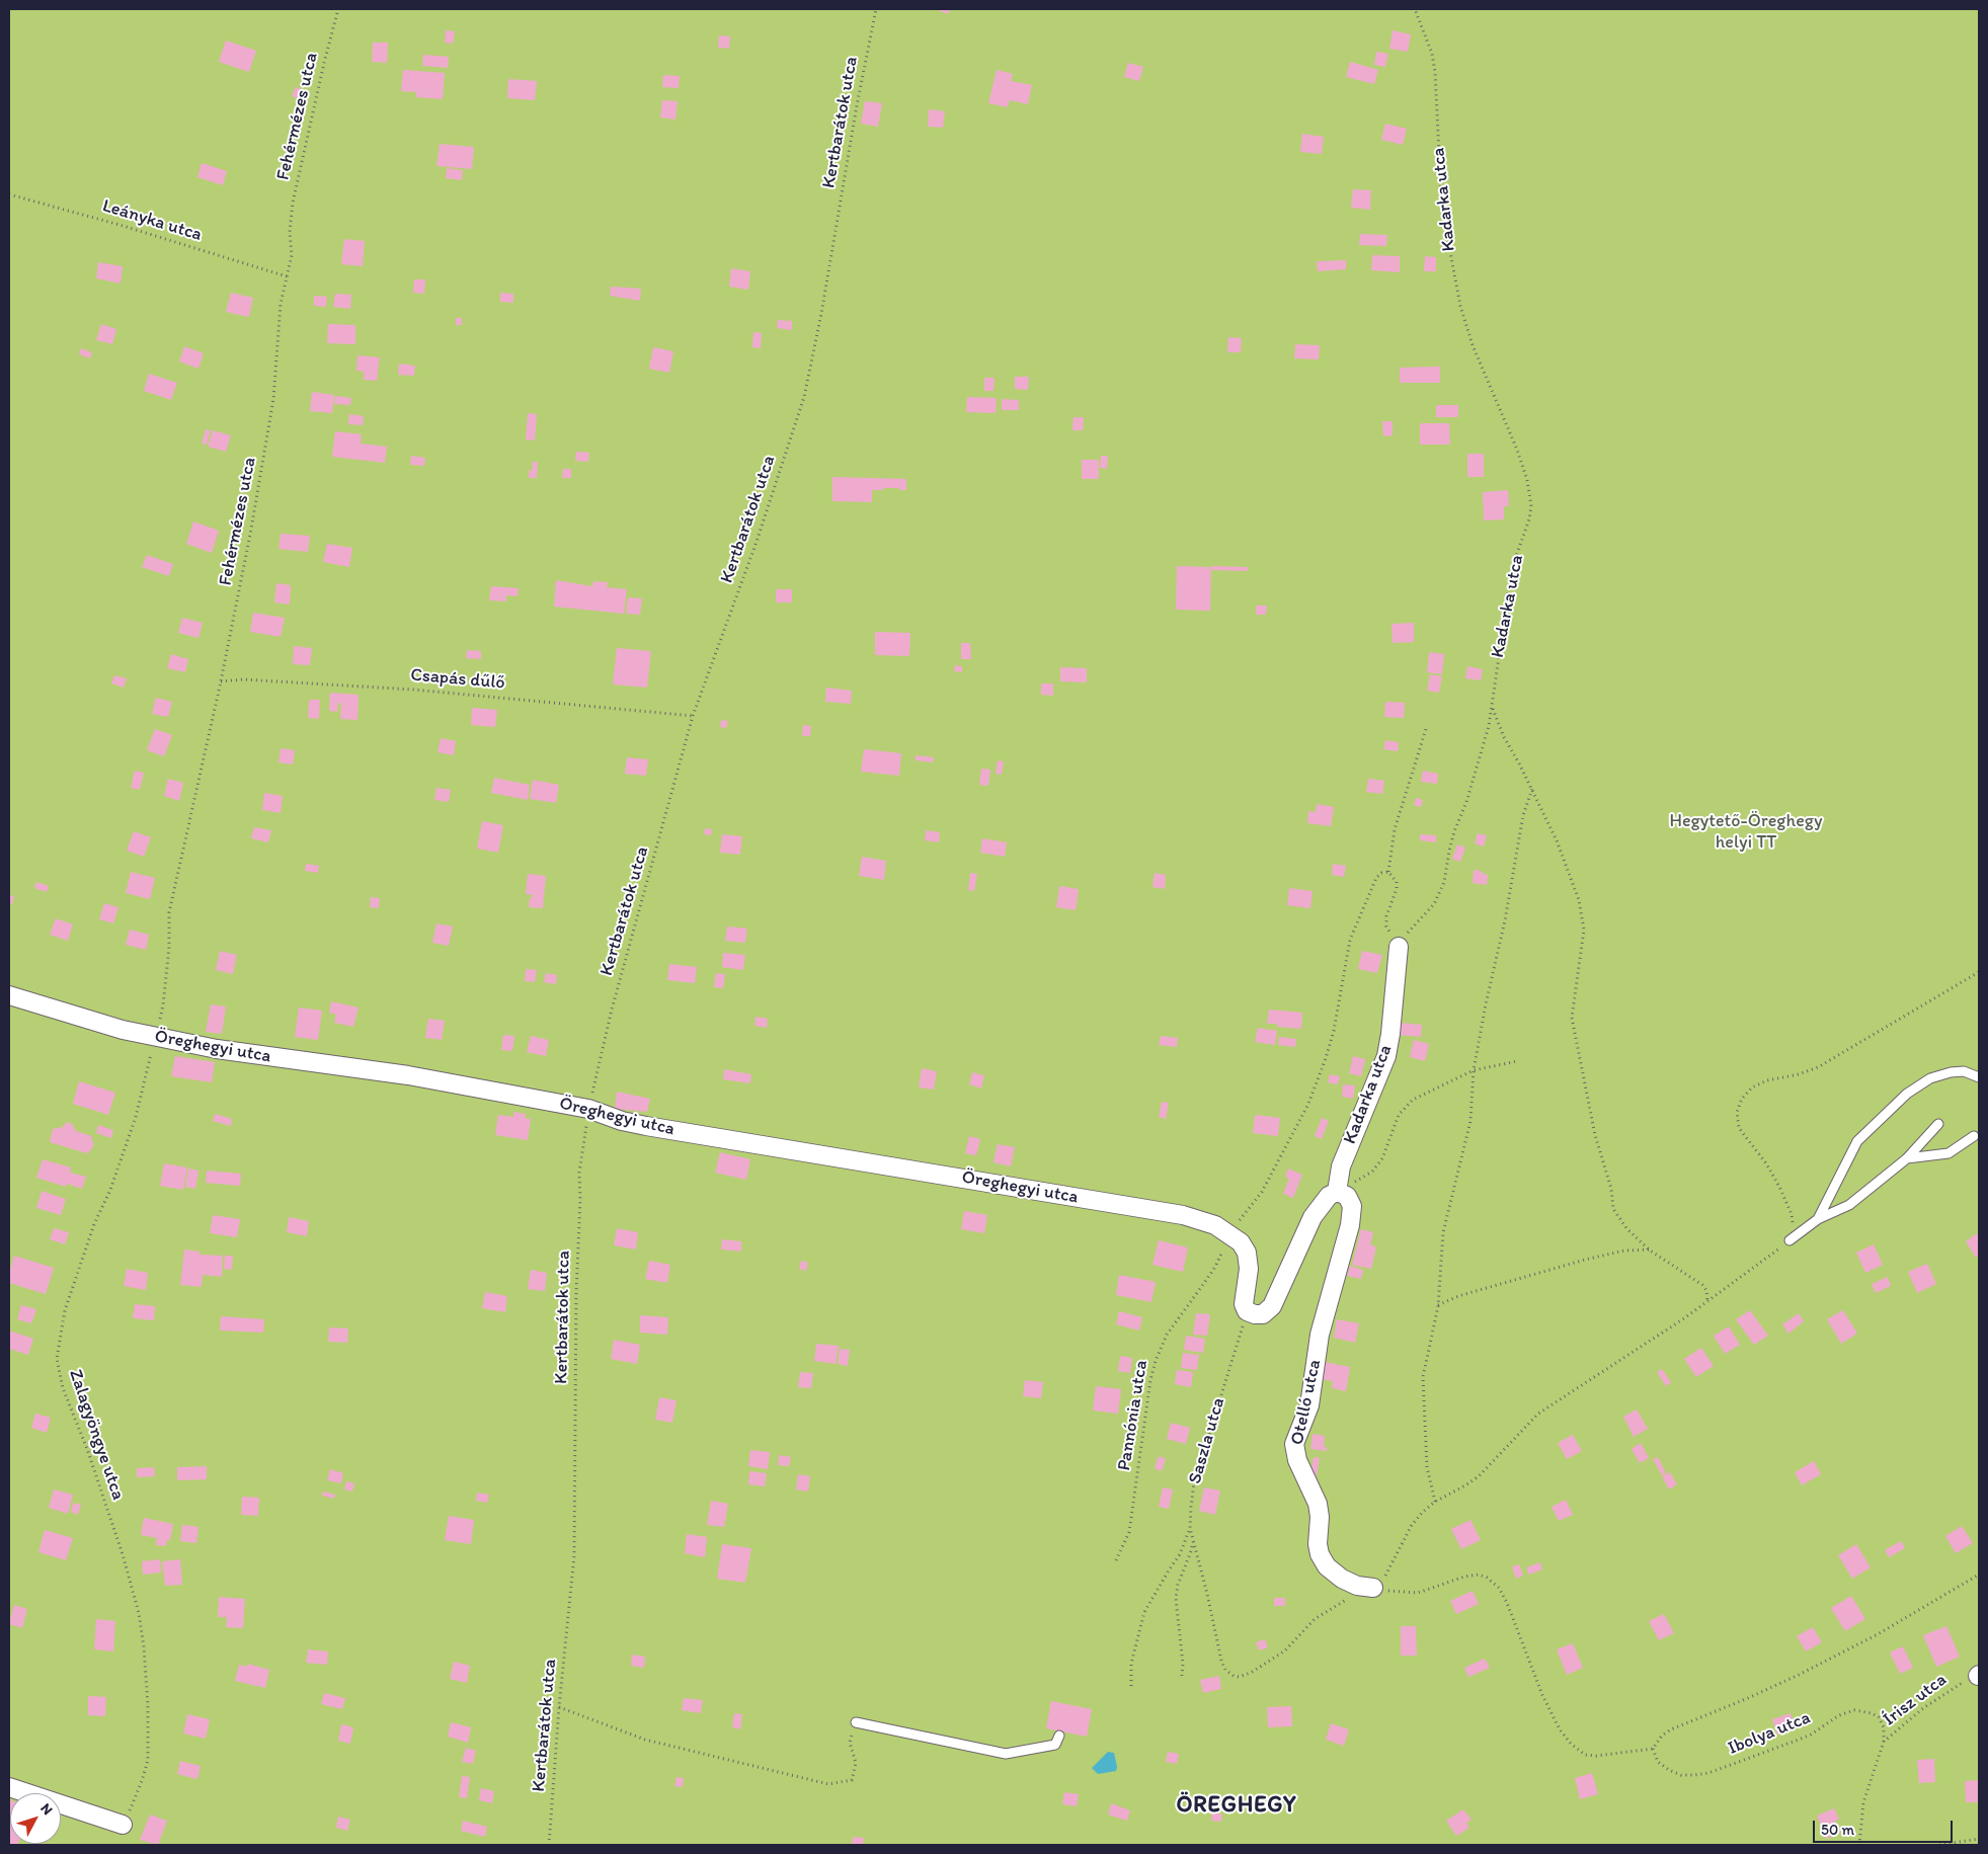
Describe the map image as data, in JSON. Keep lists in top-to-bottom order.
{
  "streets": {
    "street": ["Kadarka utca", "Öreghegyi utca", "Otelló utca"],
    "path": [
      "Fehérmézes utca",
      "Kertbarátok utca",
      "Leányka utca",
      "Csapás dűlő",
      "Pannónia utca",
      "Zalagyöngye utca",
      "Saszla utca",
      "Írisz utca",
      "Ibolya utca"
    ]
  },
  "crossings": [
    ["Fehérmézes utca", "Leányka utca"],
    ["Fehérmézes utca", "Csapás dűlő"],
    ["Fehérmézes utca", "Öreghegyi utca"],
    ["Fehérmézes utca", "Zalagyöngye utca"],
    ["Kertbarátok utca", "Csapás dűlő"],
    ["Kertbarátok utca", "Öreghegyi utca"],
    ["Kadarka utca", "Otelló utca"],
    ["Öreghegyi utca", "Pannónia utca"],
    ["Öreghegyi utca", "Zalagyöngye utca"],
    ["Otelló utca", "Saszla utca"],
    ["Írisz utca", "Ibolya utca"]
  ],
  "districts": ["ÖREGHEGY"],
  "parks": ["Hegytető-Öreghegy helyi TT"],
  "scale_bar": "50 m",
  "north": "top right"
}
